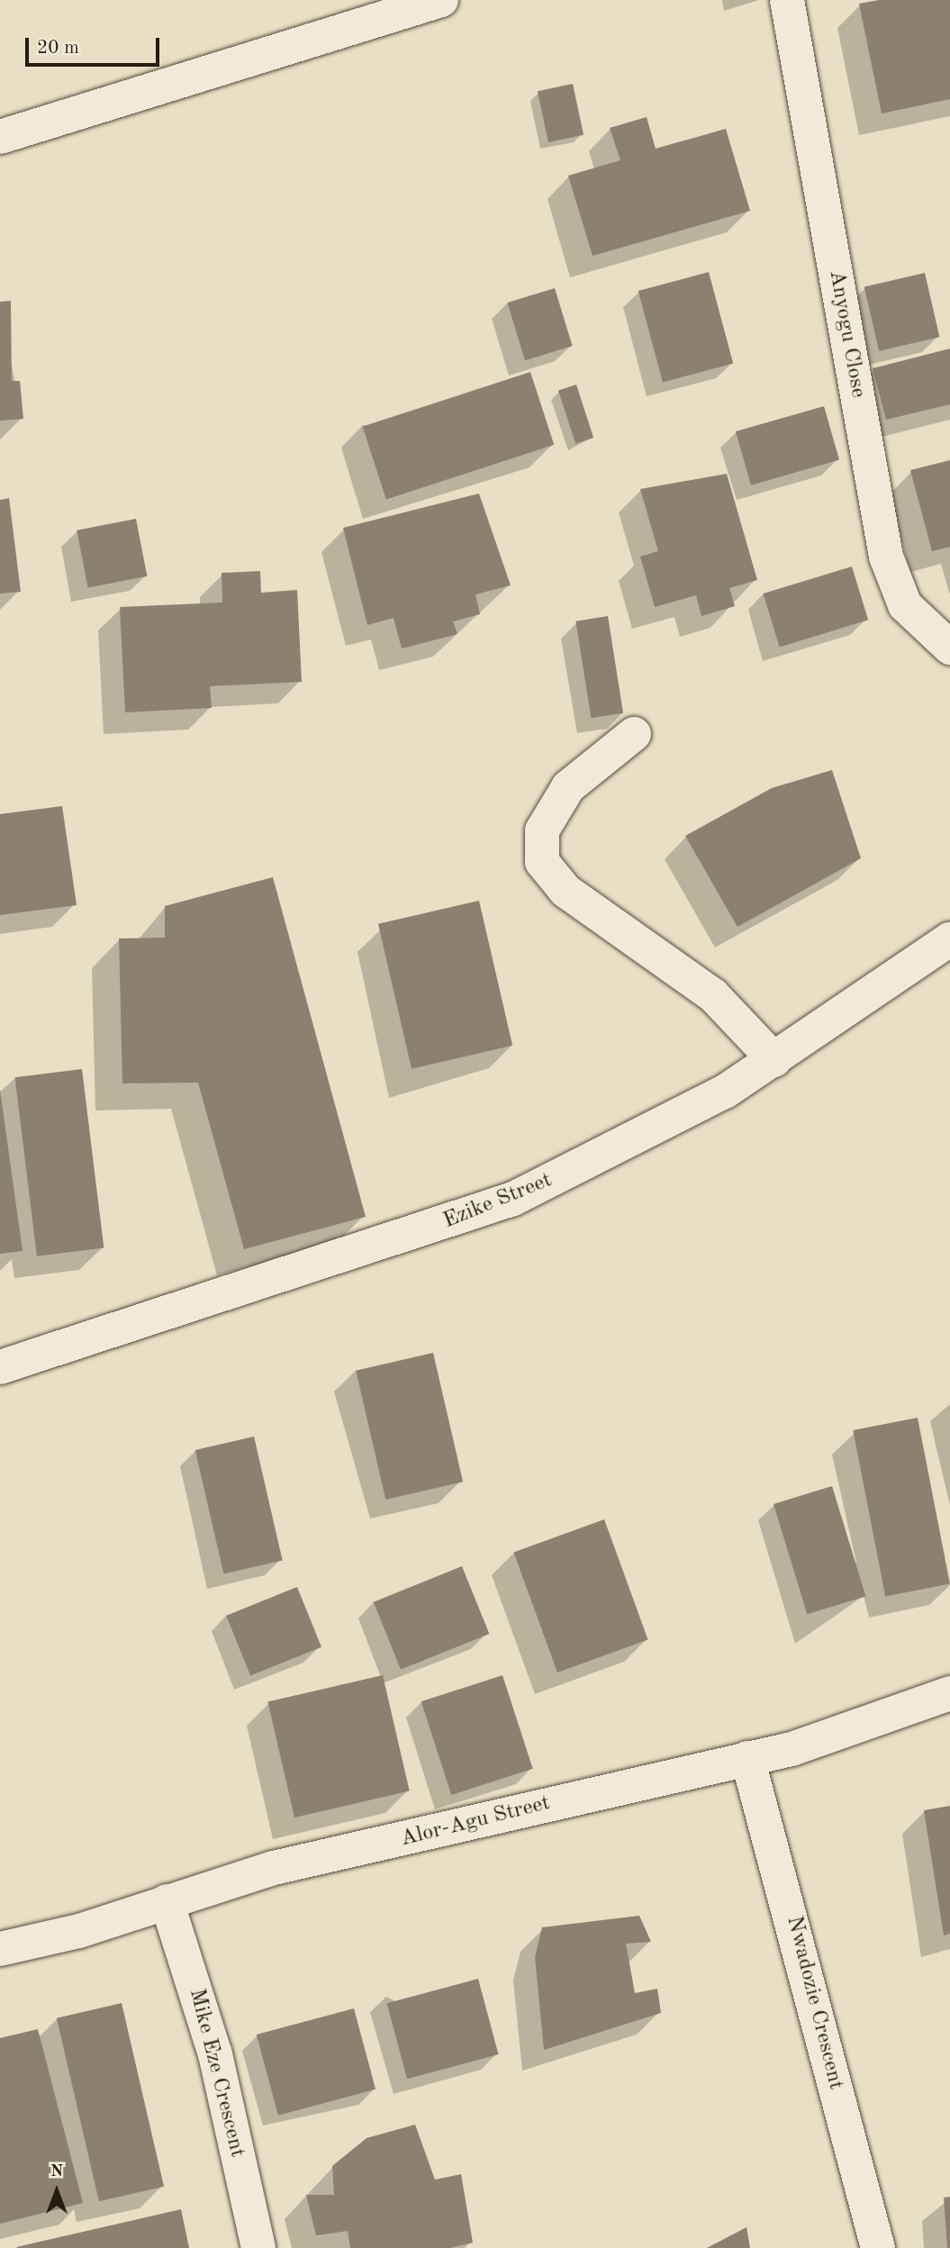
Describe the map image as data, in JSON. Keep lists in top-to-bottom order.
{
  "streets": {
    "street": [
      "Anyogu Close",
      "Ezike Street",
      "Alor-Agu Street",
      "Nwadozie Crescent",
      "Mike Eze Crescent"
    ]
  },
  "crossings": [
    ["Alor-Agu Street", "Nwadozie Crescent"],
    ["Alor-Agu Street", "Mike Eze Crescent"]
  ],
  "scale_bar": "20 m",
  "north": "top"
}
